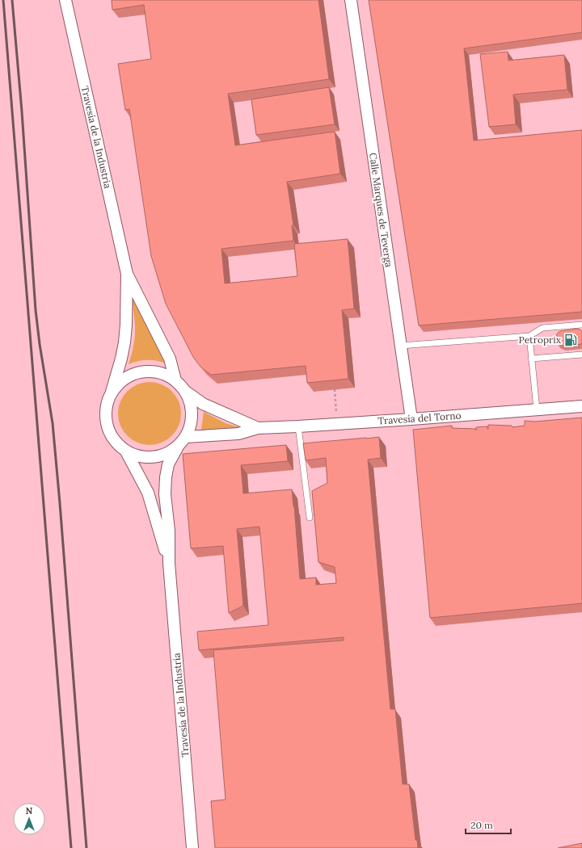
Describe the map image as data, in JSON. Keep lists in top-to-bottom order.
{
  "streets": {
    "street": ["Travesía de la Industria", "Calle Marques de Teverga", "Travesía del Torno"]
  },
  "crossings": [
    ["Travesía de la Industria", "Travesía del Torno"],
    ["Calle Marques de Teverga", "Travesía del Torno"]
  ],
  "places": {
    "fuel station": ["Petroprix"]
  },
  "scale_bar": "20 m",
  "north": "top"
}
